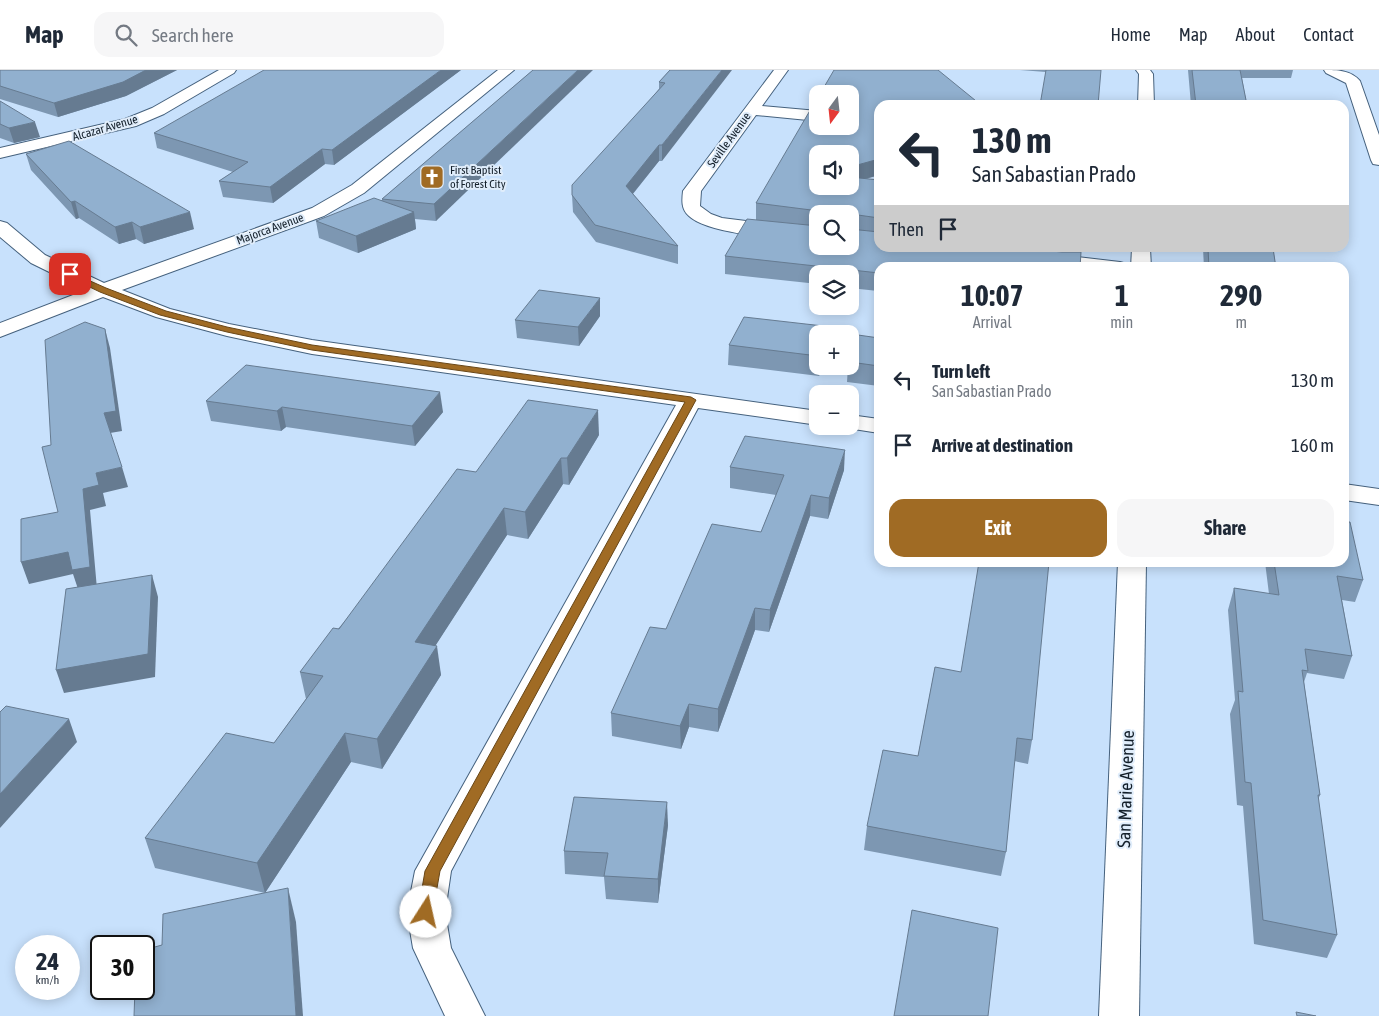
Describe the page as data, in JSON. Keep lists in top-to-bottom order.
{
  "streets": {
    "street": [
      "Alcazar Avenue",
      "Seville Avenue",
      "Majorca Avenue",
      "San Marie Avenue"
    ]
  },
  "places": {
    "church": ["First Baptist of Forest City"]
  },
  "north": "bottom",
  "page": {
    "header": "Map",
    "search": "Search here",
    "nav": [
      "Home",
      "Map",
      "About",
      "Contact"
    ],
    "map_buttons": ["+", "−"],
    "turn": ["130 m", "San Sabastian Prado"],
    "then": "Then",
    "eta": [
      "10:07",
      "Arrival",
      "1",
      "min",
      "290",
      "m"
    ],
    "list": [
      {
        "name": "Turn left",
        "note": "San Sabastian Prado",
        "value": "130 m"
      },
      {
        "name": "Arrive at destination",
        "value": "160 m"
      }
    ],
    "buttons": ["Exit", "Share"],
    "speed": "24 km/h",
    "limit": "30"
  }
}
